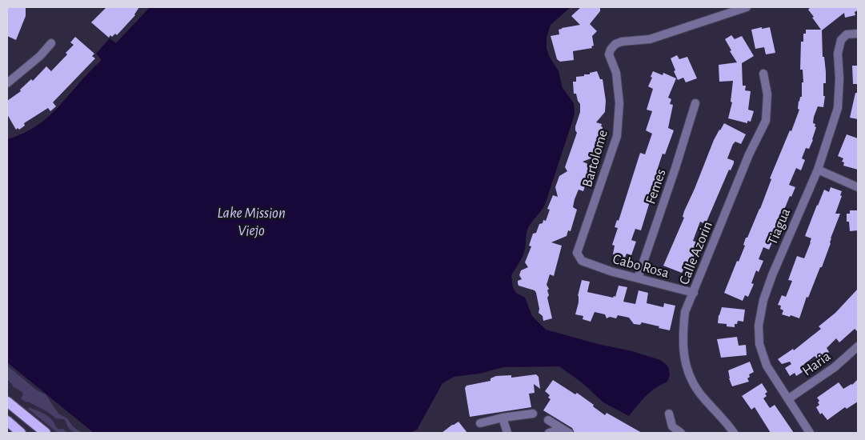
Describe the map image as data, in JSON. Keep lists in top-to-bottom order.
{
  "streets": {
    "street": [
      "Bartolome",
      "Femes",
      "Tiagua",
      "Calle Azorin",
      "Cabo Rosa",
      "Haria"
    ]
  },
  "crossings": [
    ["Bartolome", "Cabo Rosa"],
    ["Femes", "Cabo Rosa"],
    ["Tiagua", "Haria"],
    ["Calle Azorin", "Cabo Rosa"]
  ],
  "water": ["Lake Mission Viejo"]
}
